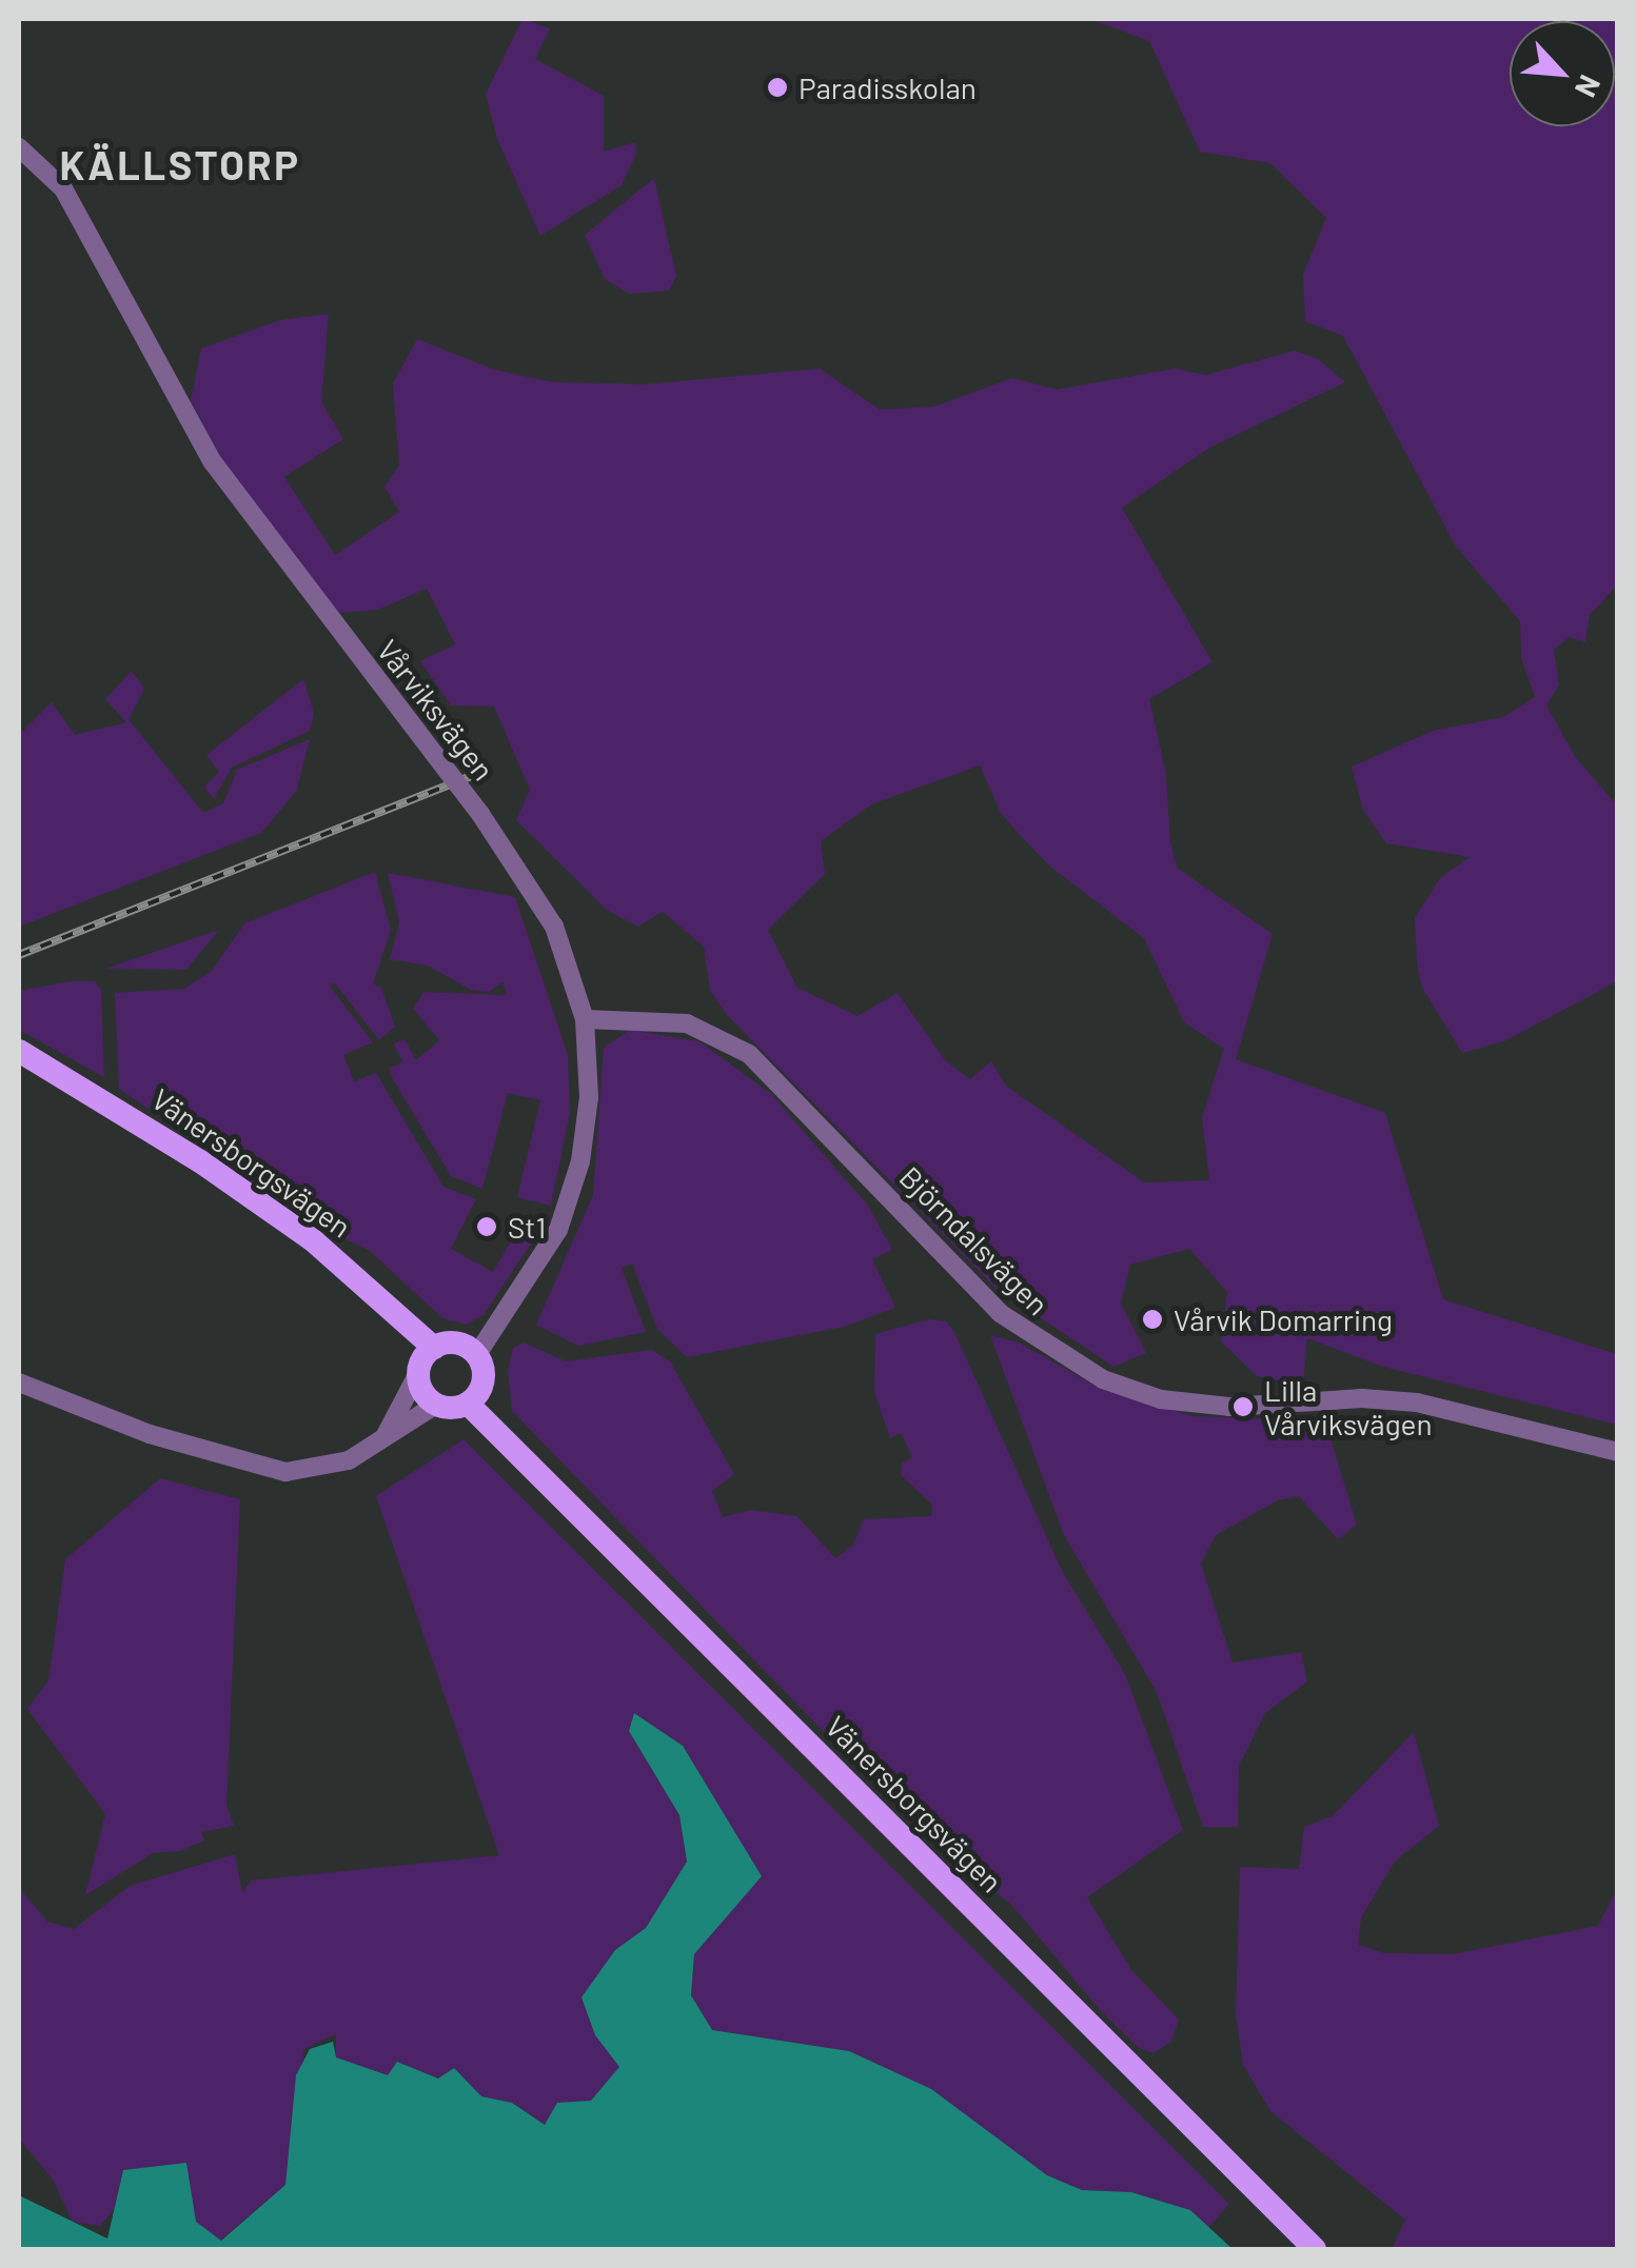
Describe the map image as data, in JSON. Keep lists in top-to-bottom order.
{
  "streets": {
    "main road": ["Vänersborgsvägen"],
    "street": ["Vårviksvägen", "Björndalsvägen"]
  },
  "crossings": [
    ["Vårviksvägen", "Vänersborgsvägen"],
    ["Vårviksvägen", "Björndalsvägen"]
  ],
  "districts": ["KÄLLSTORP"],
  "places": [
    "Paradisskolan",
    "St1",
    "Vårvik Domarring",
    "Lilla Vårviksvägen"
  ],
  "north": "bottom right"
}
